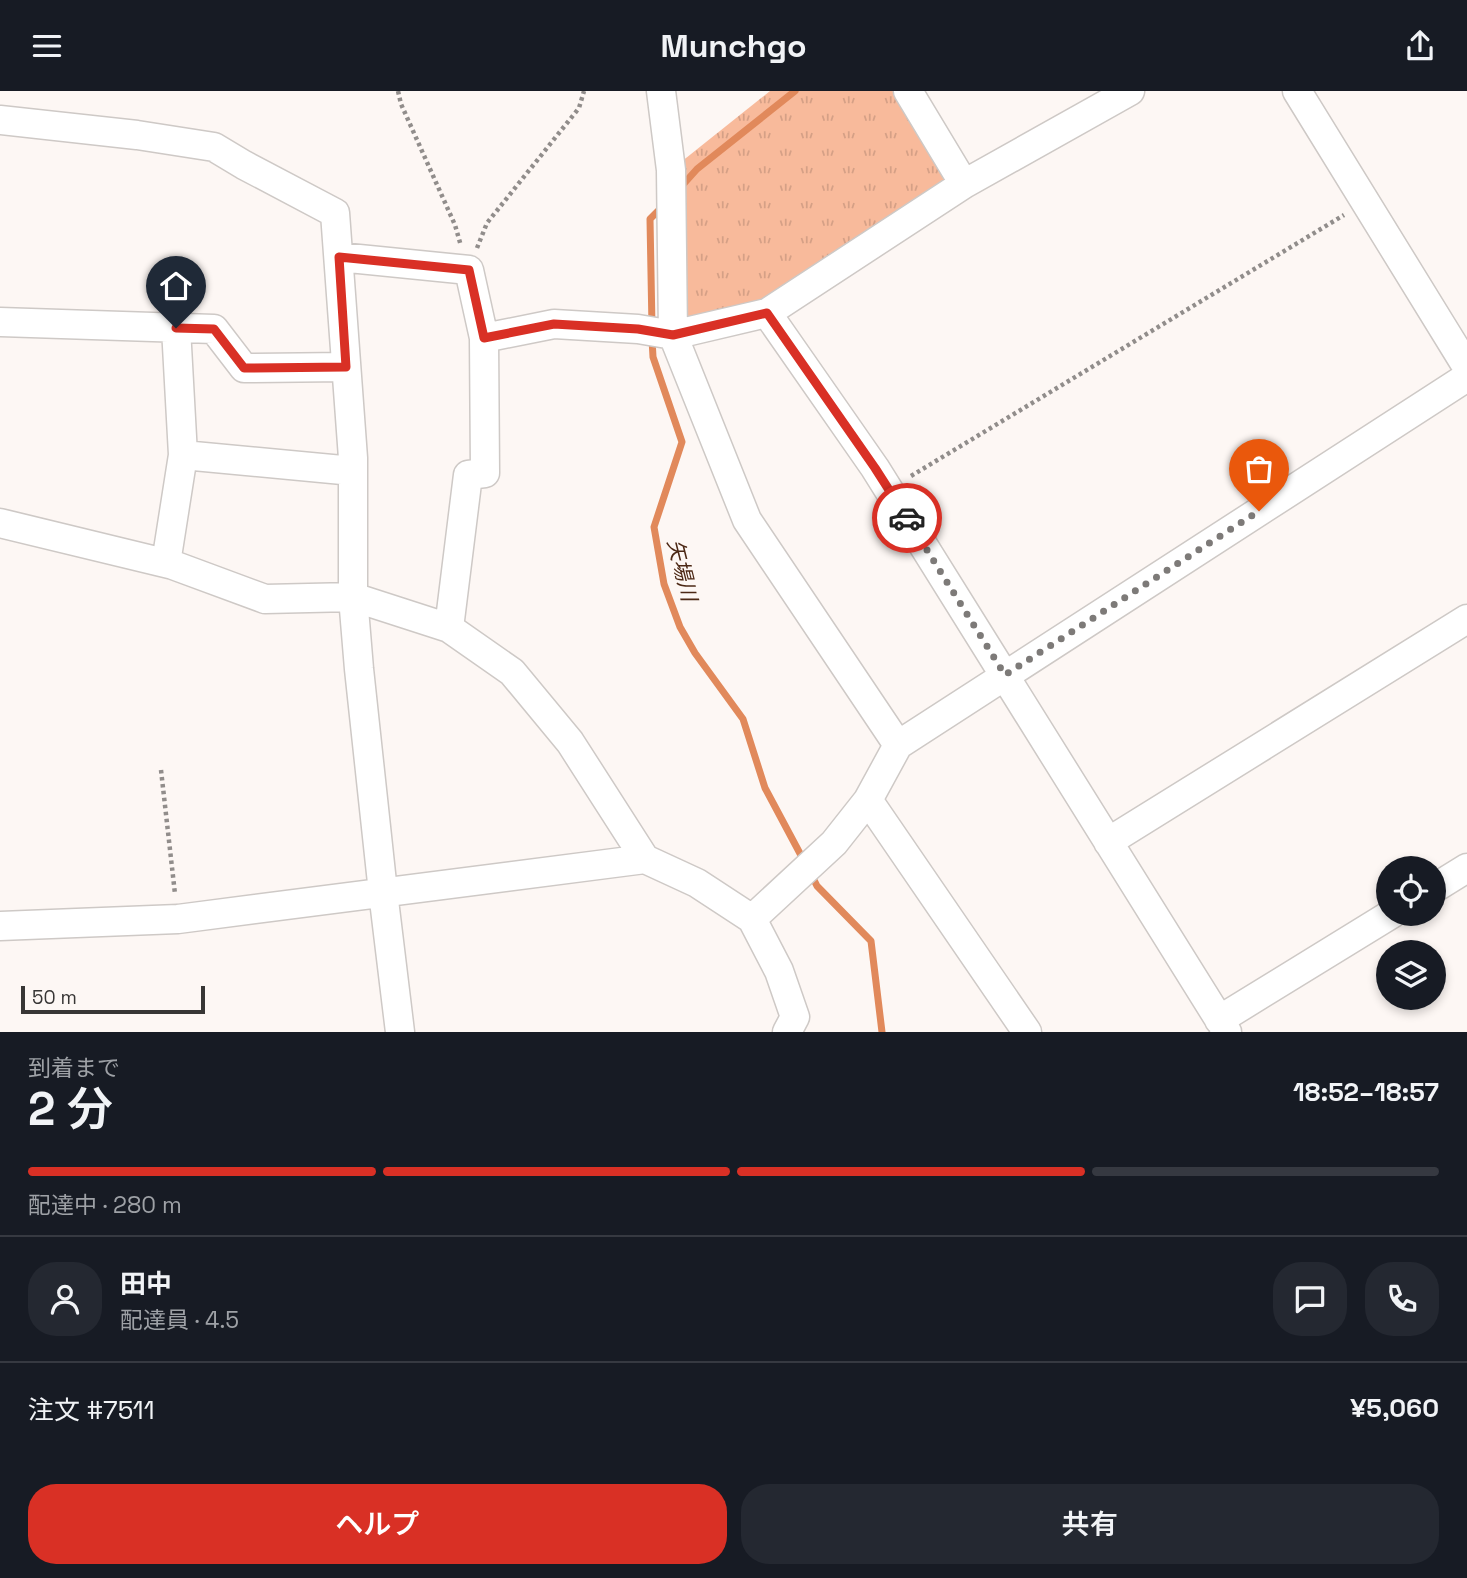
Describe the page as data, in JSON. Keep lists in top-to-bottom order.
{
  "water": ["矢場川"],
  "scale_bar": "50 m",
  "page": {
    "header": "Munchgo",
    "scale": "50 m",
    "heading": ["2 分", "到着まで", "18:52–18:57"],
    "panel": [
      "田中",
      "配達員 · 4.5",
      "注文 #7511",
      "¥5,060"
    ],
    "bar": "配達中 · 280 m",
    "buttons": ["ヘルプ", "共有"]
  }
}
